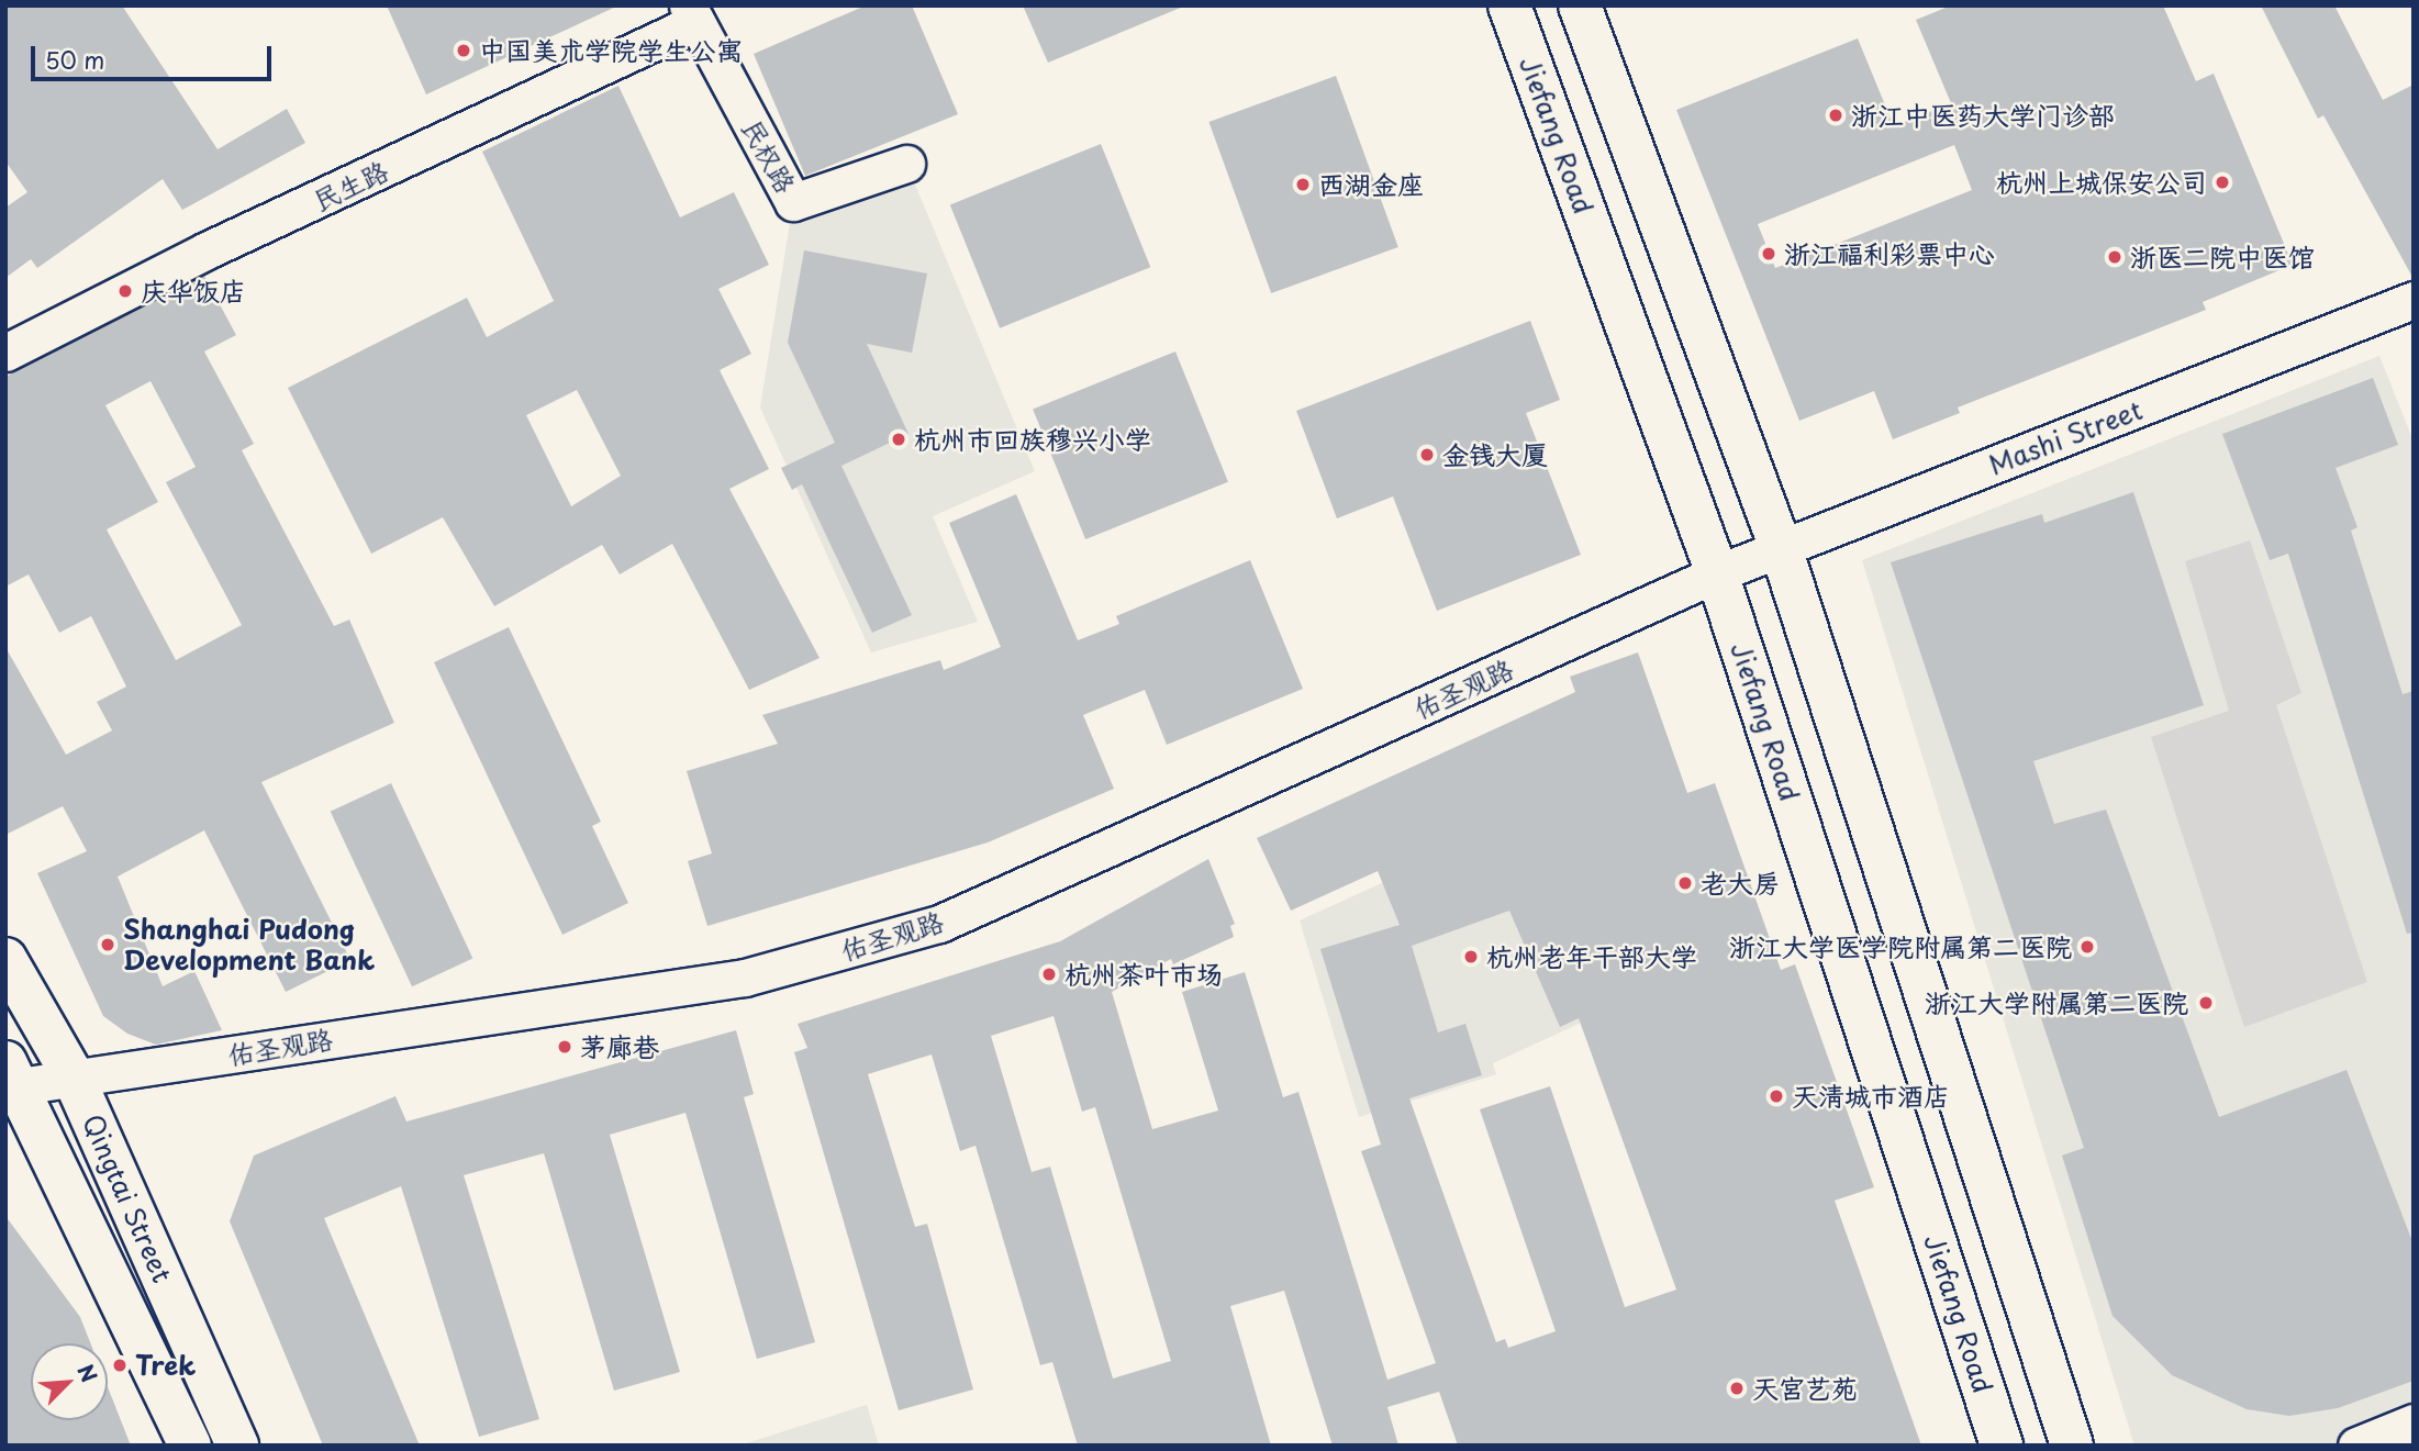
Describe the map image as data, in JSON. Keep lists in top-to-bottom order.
{
  "streets": {
    "main road": ["Jiefang Road", "Qingtai Street"],
    "street": [
      "民权路",
      "民生路",
      "Mashi Street",
      "佑圣观路"
    ]
  },
  "crossings": [
    ["Jiefang Road", "Mashi Street"],
    ["Jiefang Road", "佑圣观路"],
    ["民权路", "民生路"],
    ["Mashi Street", "佑圣观路"],
    ["佑圣观路", "Qingtai Street"]
  ],
  "places": [
    "中国美术学院学生公寓",
    "浙江中医药大学门诊部",
    "杭州上城保安公司",
    "西湖金座",
    "浙江福利彩票中心",
    "浙医二院中医馆",
    "庆华饭店",
    "杭州市回族穆兴小学",
    "金钱大厦",
    "老大房",
    "Shanghai Pudong Development Bank",
    "浙江大学医学院附属第二医院",
    "杭州老年干部大学",
    "杭州茶叶市场",
    "浙江大学附属第二医院",
    "茅廊巷",
    "天清城市酒店",
    "Trek",
    "天宫艺苑"
  ],
  "scale_bar": "50 m",
  "north": "top right"
}
